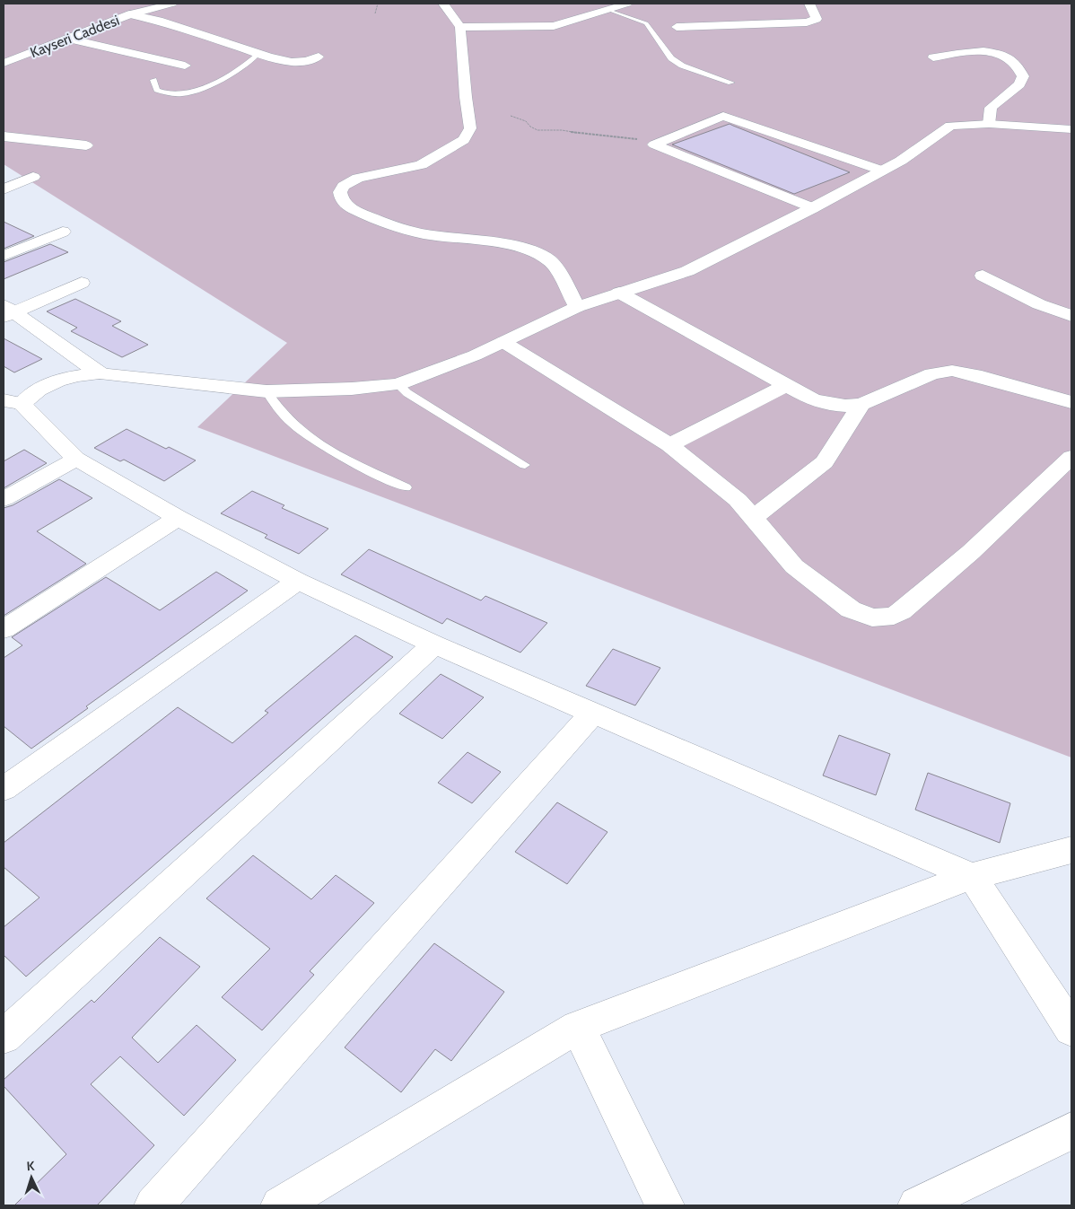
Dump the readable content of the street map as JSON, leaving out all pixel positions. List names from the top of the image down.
{
  "streets": {
    "street": ["Kayseri Caddesi"]
  },
  "north": "top"
}
